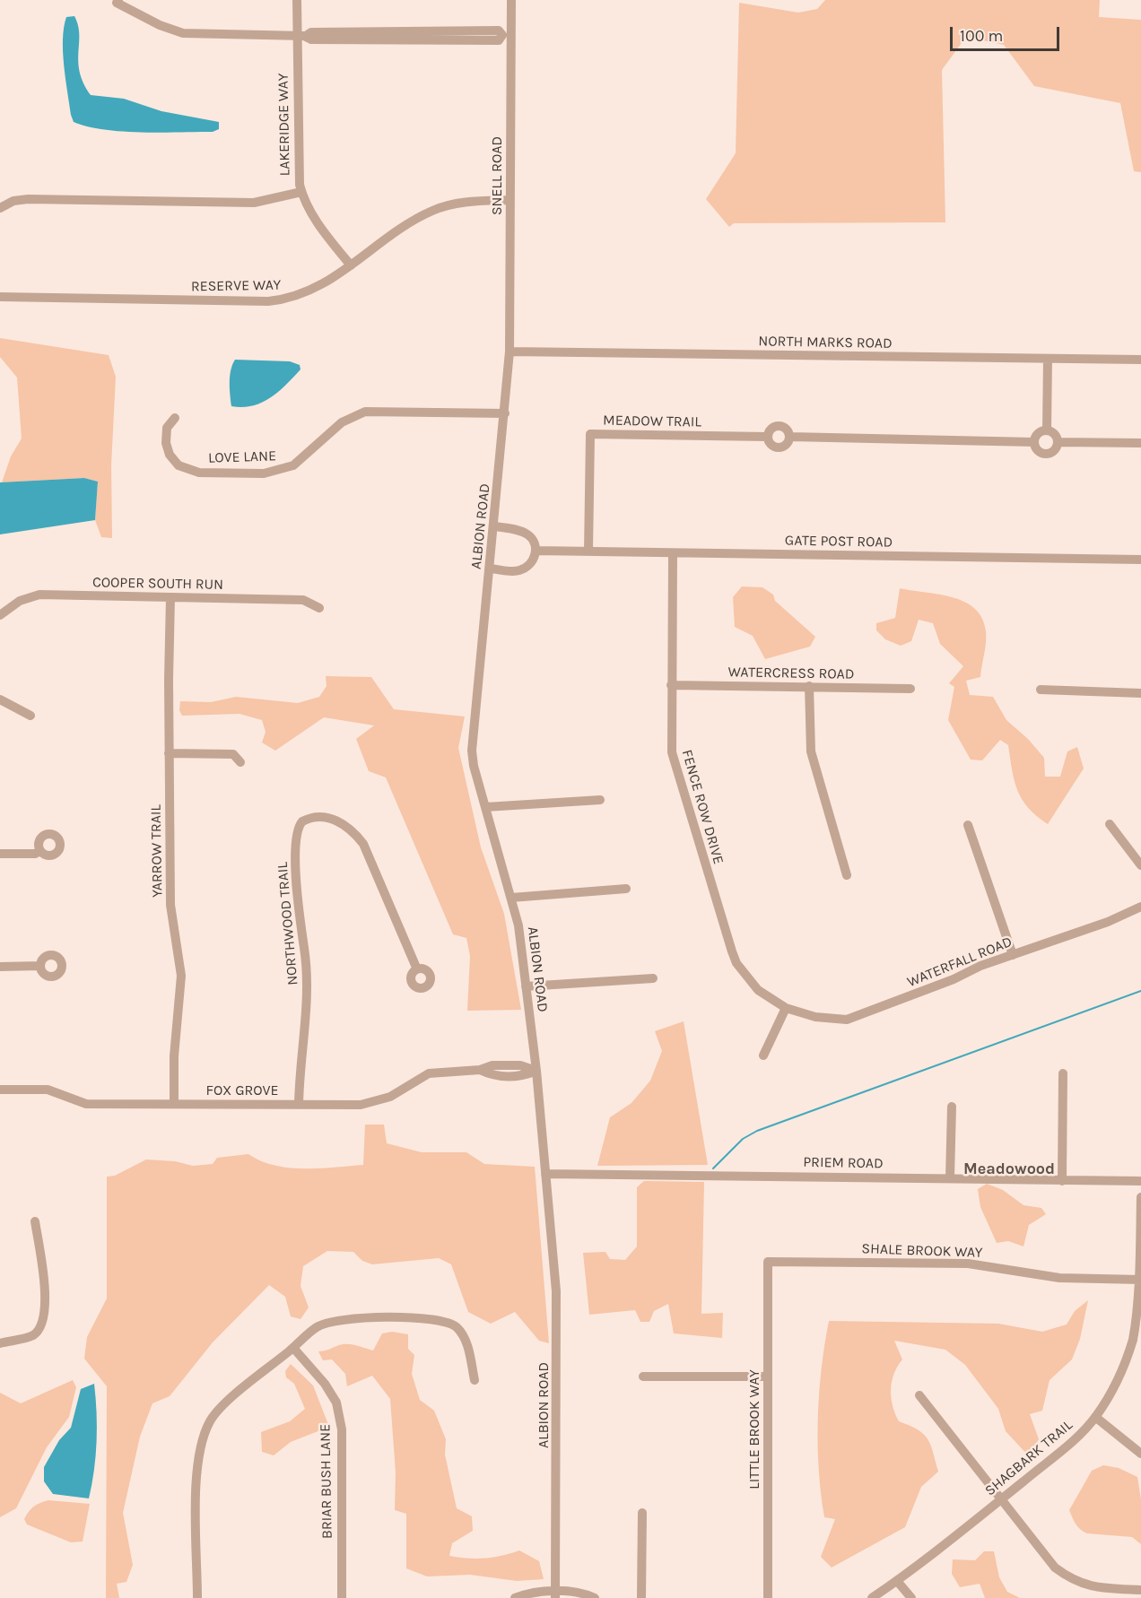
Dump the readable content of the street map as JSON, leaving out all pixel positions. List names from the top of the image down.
{
  "streets": {
    "street": [
      "LAKERIDGE WAY",
      "SNELL ROAD",
      "RESERVE WAY",
      "NORTH MARKS ROAD",
      "MEADOW TRAIL",
      "LOVE LANE",
      "ALBION ROAD",
      "GATE POST ROAD",
      "COOPER SOUTH RUN",
      "WATERCRESS ROAD",
      "FENCE ROW DRIVE",
      "YARROW TRAIL",
      "NORTHWOOD TRAIL",
      "WATERFALL ROAD",
      "FOX GROVE",
      "PRIEM ROAD",
      "SHALE BROOK WAY",
      "LITTLE BROOK WAY",
      "SHAGBARK TRAIL",
      "BRIAR BUSH LANE"
    ]
  },
  "crossings": [
    ["LAKERIDGE WAY", "RESERVE WAY"],
    ["SNELL ROAD", "RESERVE WAY"],
    ["SNELL ROAD", "NORTH MARKS ROAD"],
    ["SNELL ROAD", "ALBION ROAD"],
    ["NORTH MARKS ROAD", "ALBION ROAD"],
    ["MEADOW TRAIL", "GATE POST ROAD"],
    ["LOVE LANE", "ALBION ROAD"],
    ["ALBION ROAD", "FOX GROVE"],
    ["ALBION ROAD", "PRIEM ROAD"],
    ["GATE POST ROAD", "FENCE ROW DRIVE"],
    ["COOPER SOUTH RUN", "YARROW TRAIL"],
    ["WATERCRESS ROAD", "FENCE ROW DRIVE"],
    ["FENCE ROW DRIVE", "WATERFALL ROAD"],
    ["YARROW TRAIL", "FOX GROVE"],
    ["NORTHWOOD TRAIL", "FOX GROVE"],
    ["SHALE BROOK WAY", "LITTLE BROOK WAY"],
    ["SHALE BROOK WAY", "SHAGBARK TRAIL"]
  ],
  "districts": ["Meadowood"],
  "scale_bar": "100 m"
}
